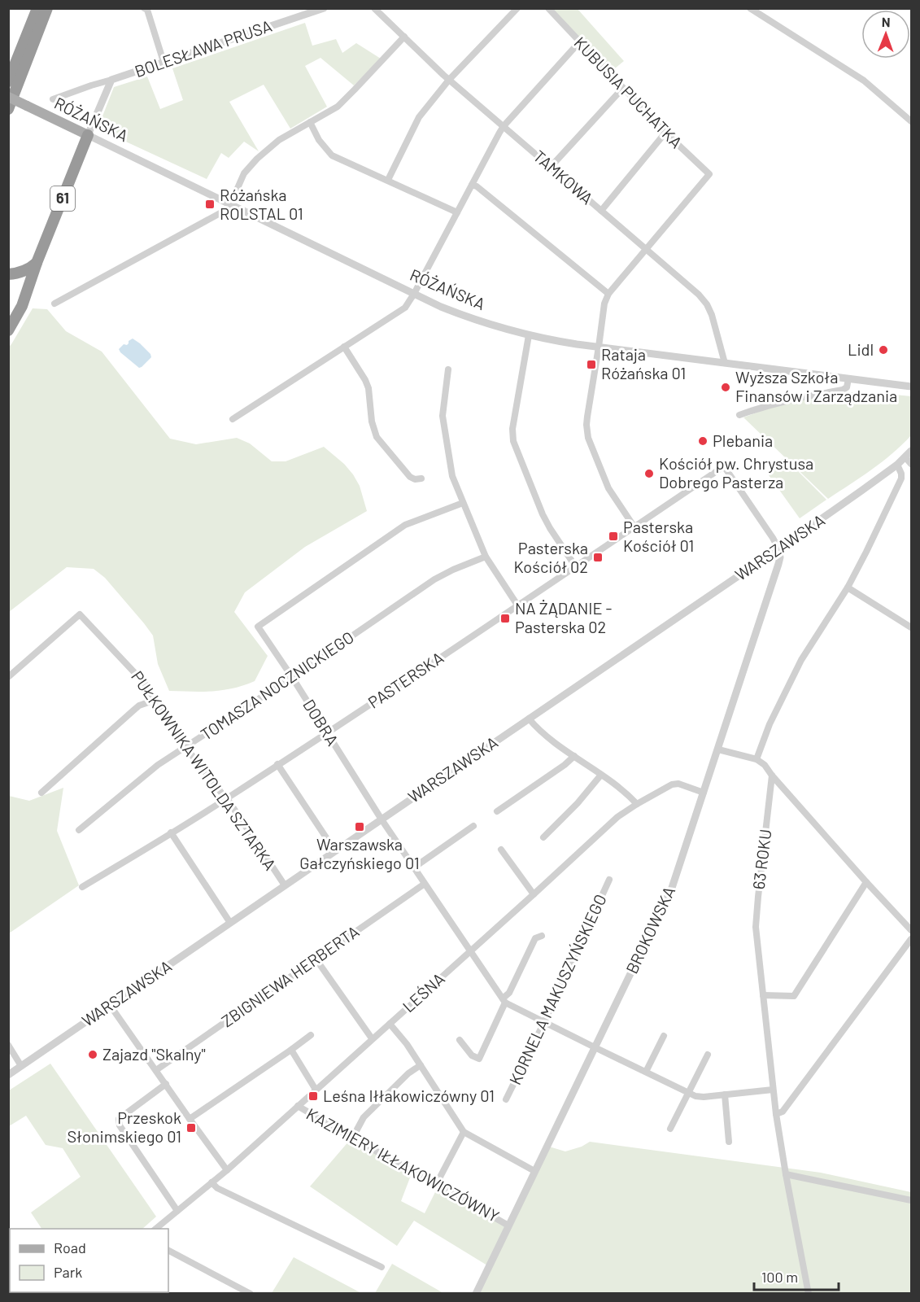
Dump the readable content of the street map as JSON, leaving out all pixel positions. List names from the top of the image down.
{
  "streets": {
    "highway": ["61"],
    "main road": ["RÓŻAŃSKA"],
    "street": [
      "BOLESŁAWA PRUSA",
      "KUBUSIA PUCHATKA",
      "TAMKOWA",
      "WARSZAWSKA",
      "PASTERSKA",
      "TOMASZA NOCZNICKIEGO",
      "DOBRA",
      "PUŁKOWNIKA WITOLDA SZTARKA",
      "63 ROKU",
      "BROKOWSKA",
      "ZBIGNIEWA HERBERTA",
      "KORNELA MAKUSZYŃSKIEGO",
      "LEŚNA",
      "KAZIMIERY IŁŁAKOWICZÓWNY"
    ]
  },
  "crossings": [
    ["KUBUSIA PUCHATKA", "TAMKOWA"],
    ["RÓŻAŃSKA", "TAMKOWA"],
    ["RÓŻAŃSKA", "61"],
    ["WARSZAWSKA", "PASTERSKA"],
    ["WARSZAWSKA", "DOBRA"],
    ["WARSZAWSKA", "PUŁKOWNIKA WITOLDA SZTARKA"],
    ["WARSZAWSKA", "BROKOWSKA"],
    ["PASTERSKA", "DOBRA"],
    ["PASTERSKA", "PUŁKOWNIKA WITOLDA SZTARKA"],
    ["PASTERSKA", "BROKOWSKA"],
    ["TOMASZA NOCZNICKIEGO", "DOBRA"],
    ["TOMASZA NOCZNICKIEGO", "PUŁKOWNIKA WITOLDA SZTARKA"],
    ["DOBRA", "ZBIGNIEWA HERBERTA"],
    ["DOBRA", "LEŚNA"],
    ["BROKOWSKA", "LEŚNA"],
    ["BROKOWSKA", "KAZIMIERY IŁŁAKOWICZÓWNY"],
    ["LEŚNA", "KAZIMIERY IŁŁAKOWICZÓWNY"]
  ],
  "places": {
    "transit": [
      "Różańska ROLSTAL 01",
      "Rataja Różańska 01",
      "Pasterska Kościół 01",
      "Pasterska Kościół 02",
      "NA ŻĄDANIE - Pasterska 02",
      "Warszawska Gałczyńskiego 01",
      "Leśna Iłłakowiczówny 01",
      "Przeskok Słonimskiego 01"
    ],
    "other": [
      "Lidl",
      "Wyższa Szkoła Finansów i Zarządzania",
      "Plebania",
      "Kościół pw. Chrystusa Dobrego Pasterza",
      "Zajazd \"Skalny\""
    ]
  },
  "legend": ["Road", "Park"],
  "scale_bar": "100 m",
  "north": "top"
}
